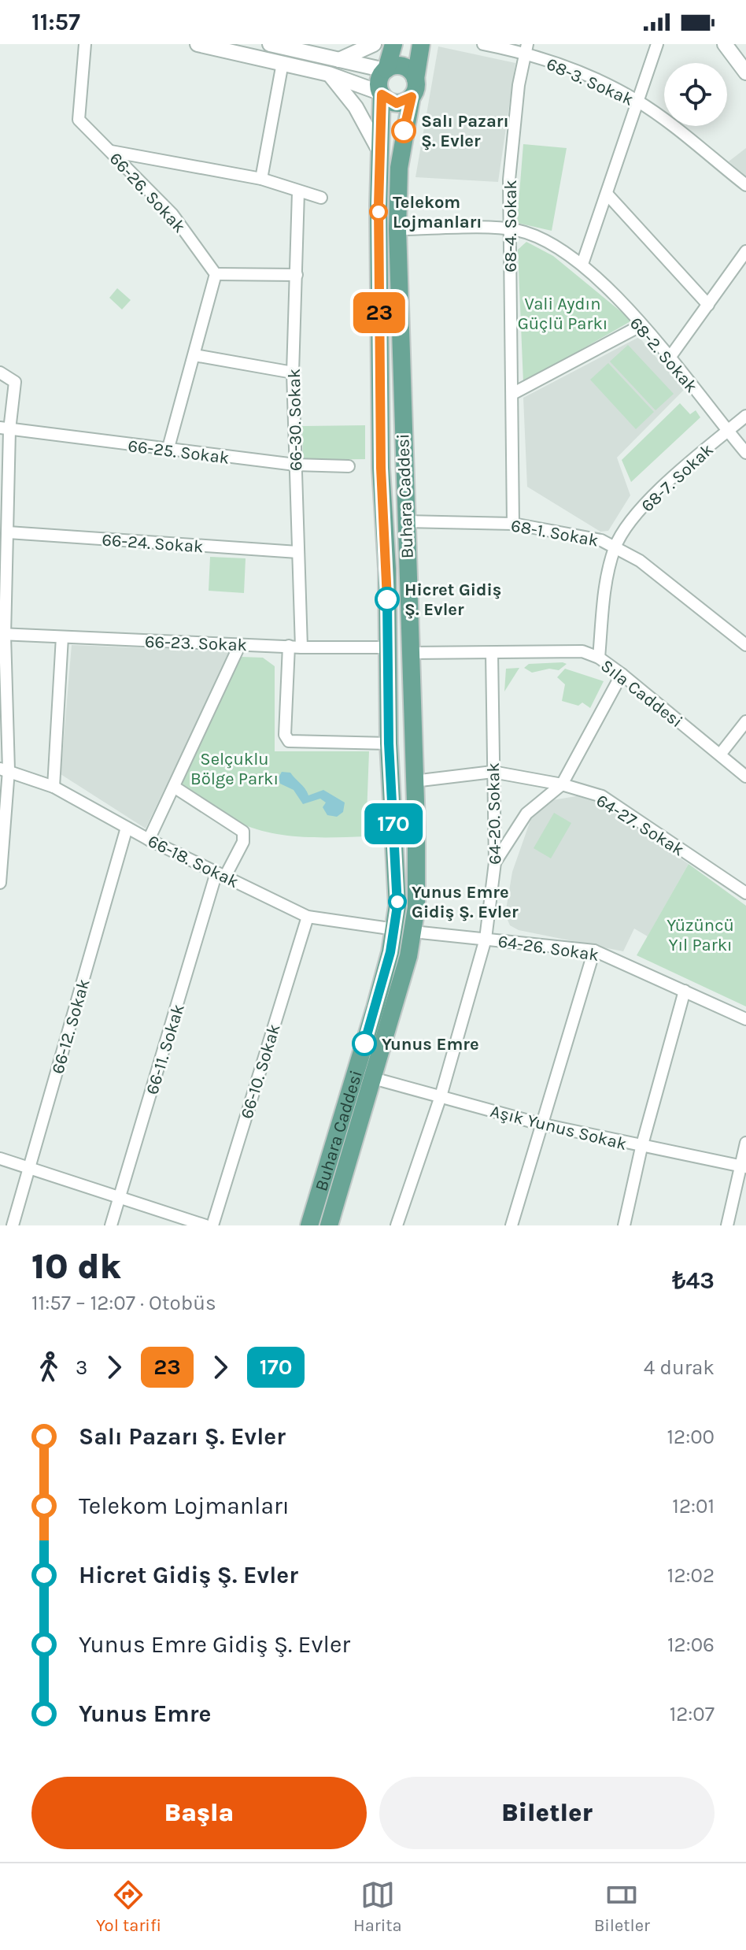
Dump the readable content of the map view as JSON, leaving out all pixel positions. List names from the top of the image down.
{
  "streets": {
    "main road": ["Buhara Caddesi"],
    "street": [
      "68-3. Sokak",
      "66-26. Sokak",
      "68-4. Sokak",
      "68-2. Sokak",
      "66-30. Sokak",
      "66-25. Sokak",
      "68-7. Sokak",
      "68-1. Sokak",
      "66-24. Sokak",
      "66-23. Sokak",
      "Sıla Caddesi",
      "64-20. Sokak",
      "64-27. Sokak",
      "66-18. Sokak",
      "64-26. Sokak",
      "66-12. Sokak",
      "66-11. Sokak",
      "66-10. Sokak",
      "Aşık Yunus Sokak"
    ]
  },
  "crossings": [
    ["68-3. Sokak", "68-4. Sokak"],
    ["68-4. Sokak", "68-2. Sokak"],
    ["68-4. Sokak", "68-1. Sokak"],
    ["68-2. Sokak", "68-7. Sokak"],
    ["68-2. Sokak", "Buhara Caddesi"],
    ["66-30. Sokak", "66-25. Sokak"],
    ["66-30. Sokak", "66-24. Sokak"],
    ["66-30. Sokak", "66-23. Sokak"],
    ["68-7. Sokak", "68-1. Sokak"],
    ["68-7. Sokak", "Sıla Caddesi"],
    ["Buhara Caddesi", "68-1. Sokak"],
    ["Buhara Caddesi", "66-23. Sokak"],
    ["Buhara Caddesi", "Sıla Caddesi"],
    ["Buhara Caddesi", "64-27. Sokak"],
    ["Buhara Caddesi", "66-18. Sokak"],
    ["Buhara Caddesi", "64-26. Sokak"],
    ["Buhara Caddesi", "Aşık Yunus Sokak"],
    ["Sıla Caddesi", "64-20. Sokak"],
    ["64-20. Sokak", "64-27. Sokak"],
    ["64-20. Sokak", "64-26. Sokak"],
    ["64-20. Sokak", "Aşık Yunus Sokak"],
    ["66-18. Sokak", "66-12. Sokak"],
    ["66-18. Sokak", "66-11. Sokak"],
    ["66-18. Sokak", "66-10. Sokak"]
  ],
  "parks": ["Vali Aydın Güçlü Parkı", "Selçuklu Bölge Parkı", "Yüzüncü Yıl Parkı"],
  "places": [
    "Salı Pazarı Ş. Evler",
    "Telekom Lojmanları",
    "Hicret Gidiş Ş. Evler",
    "Yunus Emre Gidiş Ş. Evler",
    "Yunus Emre"
  ],
  "lines": ["bus line 23", "bus line 170"],
  "page": {
    "status": "11:57",
    "on_map": ["23", "170"],
    "heading": ["10 dk", "11:57 – 12:07 · Otobüs", "₺43"],
    "legs": [
      "3",
      "23",
      "170",
      "4 durak"
    ],
    "list": [
      {
        "name": "Salı Pazarı Ş. Evler",
        "value": "12:00"
      },
      {
        "name": "Telekom Lojmanları",
        "value": "12:01"
      },
      {
        "name": "Hicret Gidiş Ş. Evler",
        "value": "12:02"
      },
      {
        "name": "Yunus Emre Gidiş Ş. Evler",
        "value": "12:06"
      },
      {
        "name": "Yunus Emre",
        "value": "12:07"
      }
    ],
    "buttons": ["Başla", "Biletler"],
    "tabs": ["Yol tarifi", "Harita", "Biletler"]
  }
}
